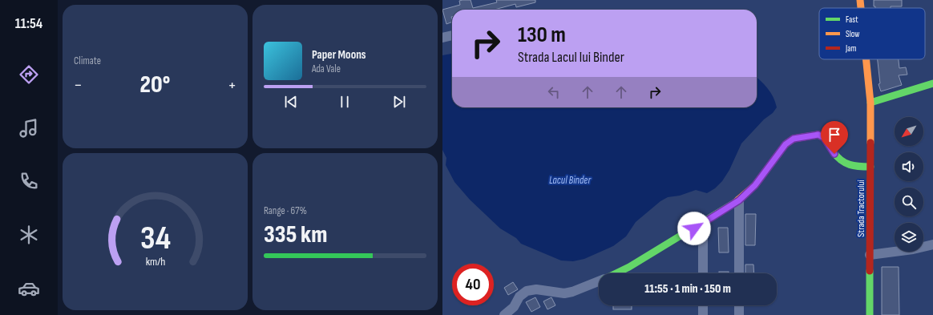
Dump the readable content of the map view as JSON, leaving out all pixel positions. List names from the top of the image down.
{
  "streets": {
    "street": ["Strada Tractorului"]
  },
  "water": ["Lacul Binder"],
  "legend": ["Fast", "Slow", "Jam"],
  "north": "bottom left",
  "page": {
    "tabs": "11:54",
    "tile": [
      "Climate",
      ["Range · 67%", "335 km"]
    ],
    "turn": ["130 m", "Strada Lacul lui Binder"],
    "song": ["Paper Moons", "Ada Vale"],
    "heat": ["−", "20°", "+"],
    "limit": "40",
    "trip": "11:55 · 1 min · 150 m",
    "gauge": ["34", "km/h"]
  }
}
